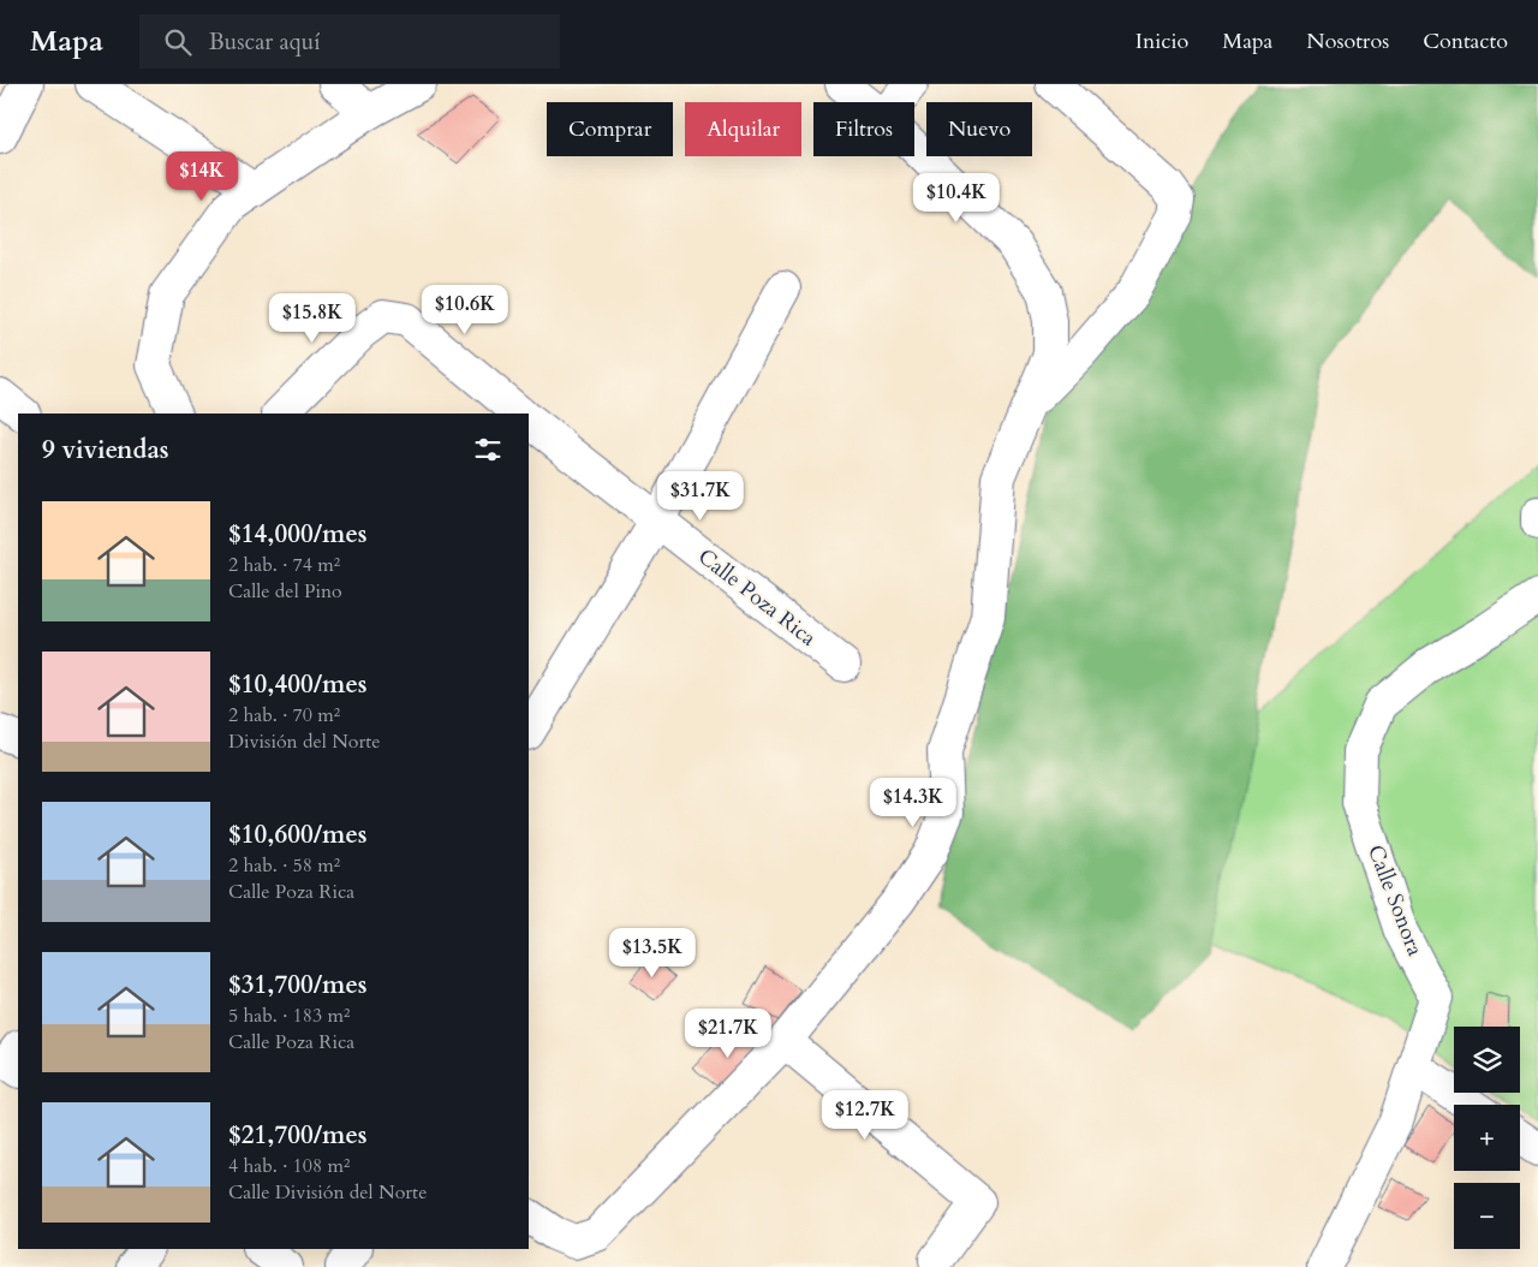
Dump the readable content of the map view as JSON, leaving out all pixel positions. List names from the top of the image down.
{
  "streets": {
    "street": ["Calle Poza Rica", "Calle Sonora"]
  },
  "page": {
    "header": "Mapa",
    "search": "Buscar aquí",
    "nav": [
      "Inicio",
      "Mapa",
      "Nosotros",
      "Contacto"
    ],
    "chip": [
      "Comprar",
      "Alquilar",
      "Filtros",
      "Nuevo"
    ],
    "price": [
      "$14K",
      "$10.4K",
      "$10.6K",
      "$15.8K",
      "$31.7K",
      "$14.3K",
      "$13.5K",
      "$21.7K",
      "$12.7K"
    ],
    "heading": "9 viviendas",
    "list": [
      {
        "name": "$14,000/mes",
        "note": "2 hab. · 74 m² · Calle del Pino"
      },
      {
        "name": "$10,400/mes",
        "note": "2 hab. · 70 m² · División del Norte"
      },
      {
        "name": "$10,600/mes",
        "note": "2 hab. · 58 m² · Calle Poza Rica"
      },
      {
        "name": "$31,700/mes",
        "note": "5 hab. · 183 m² · Calle Poza Rica"
      },
      {
        "name": "$21,700/mes",
        "note": "4 hab. · 108 m² · Calle División del Norte"
      }
    ],
    "map_buttons": ["+", "−"]
  }
}
